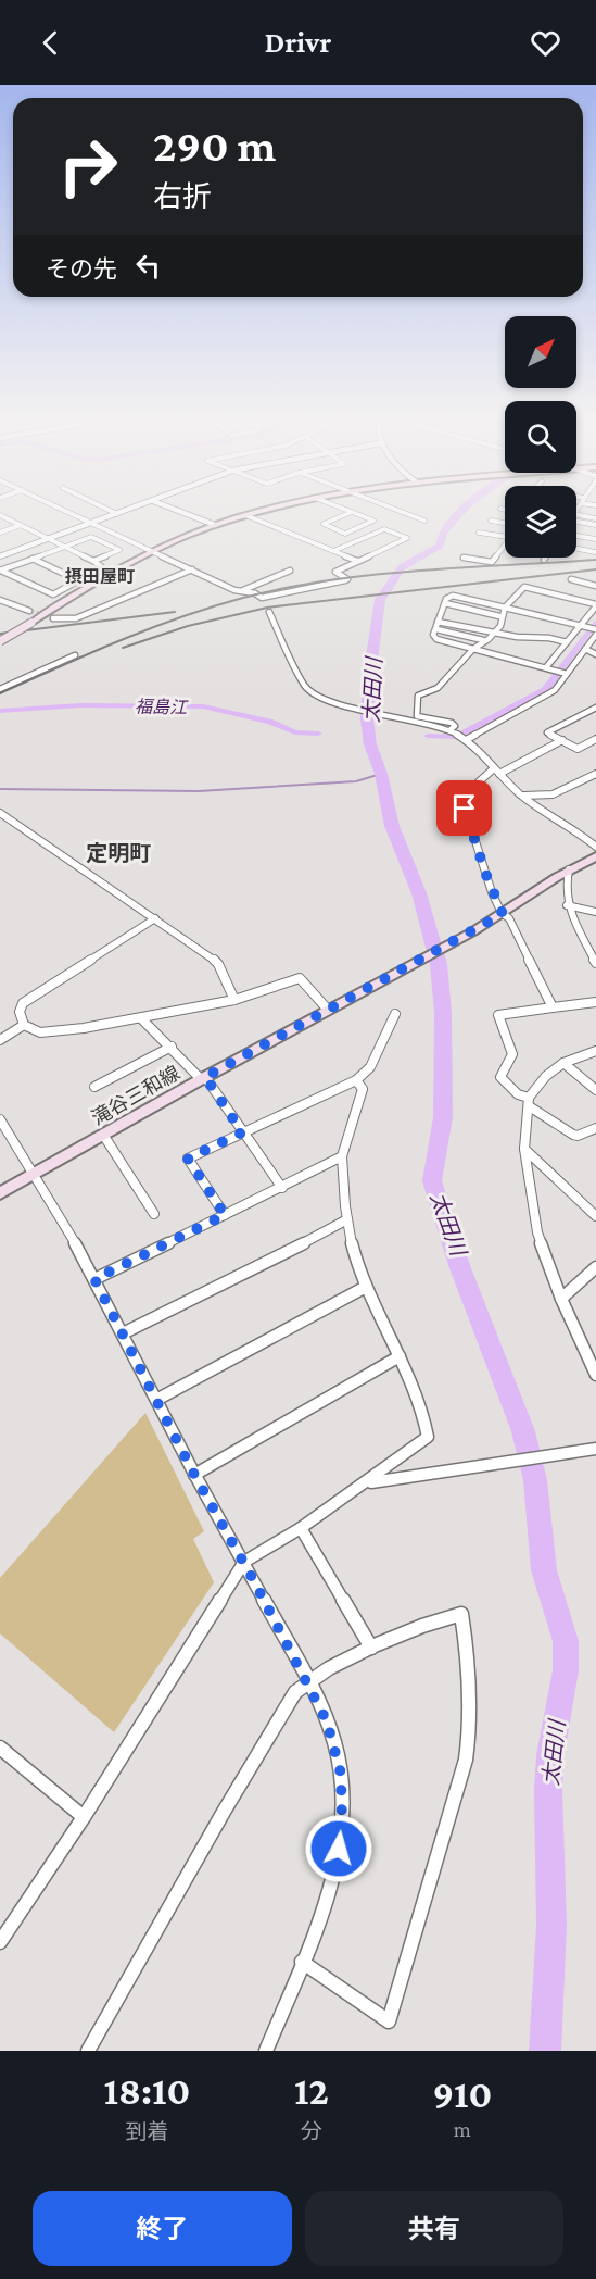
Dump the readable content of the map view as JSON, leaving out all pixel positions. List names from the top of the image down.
{
  "streets": {
    "main road": ["滝谷三和線"]
  },
  "districts": ["摂田屋町", "定明町"],
  "water": ["太田川", "福島江"],
  "north": "top right",
  "page": {
    "header": "Drivr",
    "turn": ["290 m", "右折"],
    "then": "その先",
    "eta": [
      "18:10",
      "到着",
      "12",
      "分",
      "910",
      "m"
    ],
    "buttons": ["終了", "共有"]
  }
}
